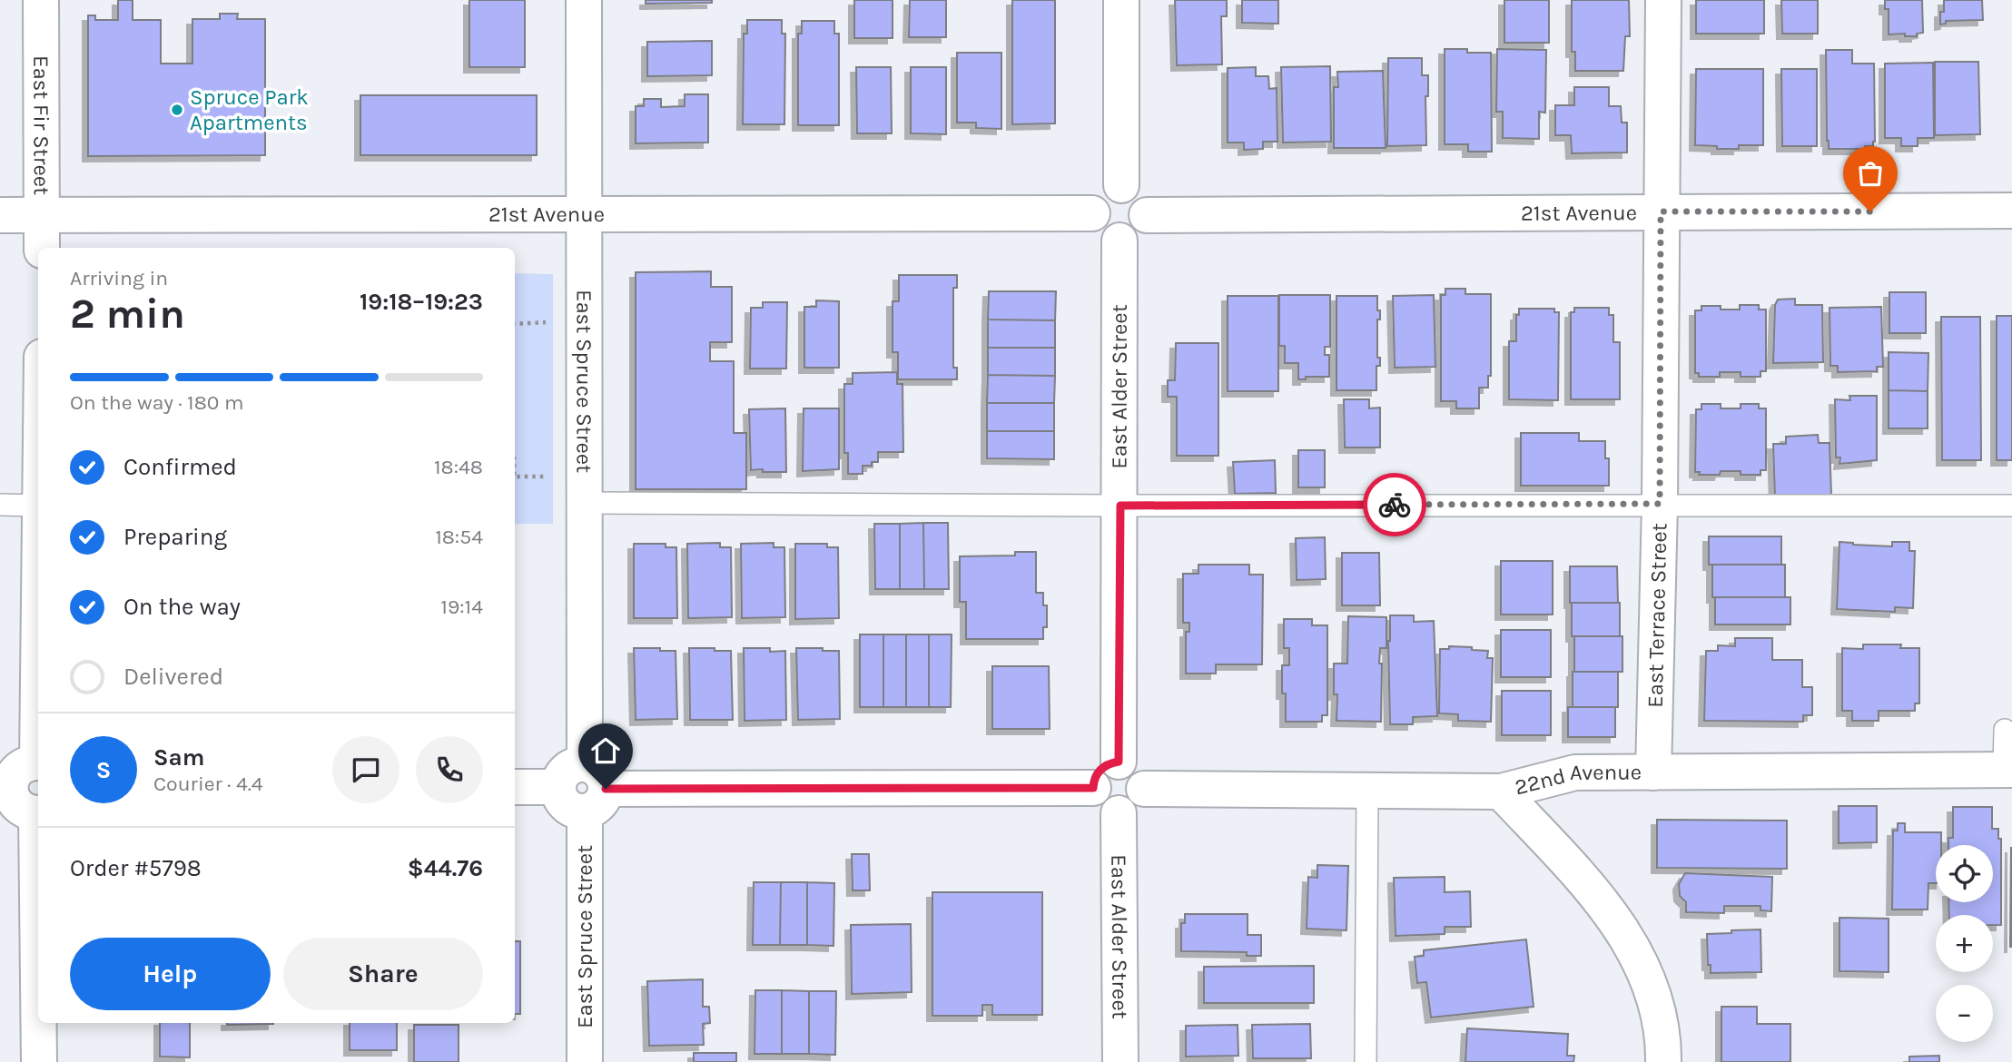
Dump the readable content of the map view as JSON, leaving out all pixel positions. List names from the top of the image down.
{
  "streets": {
    "street": [
      "East Fir Street",
      "21st Avenue",
      "East Spruce Street",
      "East Alder Street",
      "East Terrace Street",
      "22nd Avenue"
    ]
  },
  "crossings": [
    ["East Fir Street", "21st Avenue"],
    ["21st Avenue", "East Spruce Street"],
    ["21st Avenue", "East Alder Street"],
    ["21st Avenue", "East Terrace Street"],
    ["East Alder Street", "22nd Avenue"],
    ["East Terrace Street", "22nd Avenue"]
  ],
  "places": ["Spruce Park Apartments"],
  "page": {
    "heading": ["2 min", "Arriving in", "19:18–19:23"],
    "panel": [
      "Sam",
      "Courier · 4.4",
      "Order #5798",
      "$44.76"
    ],
    "bar": "On the way · 180 m",
    "list": [
      ["Confirmed", "18:48"],
      ["Preparing", "18:54"],
      ["On the way", "19:14"],
      "Delivered"
    ],
    "round": "S",
    "map_buttons": ["+", "−"],
    "buttons": ["Help", "Share"]
  }
}
